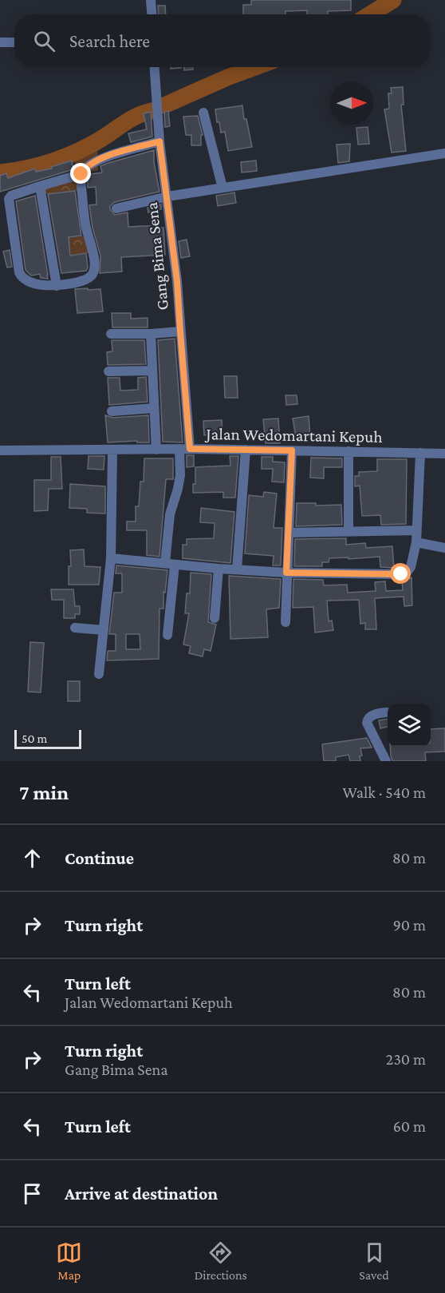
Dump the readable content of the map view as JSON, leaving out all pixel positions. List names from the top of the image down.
{
  "streets": {
    "street": ["Gang Bima Sena", "Jalan Wedomartani Kepuh"]
  },
  "crossings": [
    ["Gang Bima Sena", "Jalan Wedomartani Kepuh"]
  ],
  "scale_bar": "50 m",
  "north": "right",
  "page": {
    "search": "Search here",
    "scale": "50 m",
    "heading": ["7 min", "Walk · 540 m"],
    "list": [
      ["Continue", "80 m"],
      ["Turn right", "90 m"],
      ["Turn left", "Jalan Wedomartani Kepuh", "80 m"],
      ["Turn right", "Gang Bima Sena", "230 m"],
      ["Turn left", "60 m"],
      "Arrive at destination"
    ],
    "nav": ["Map", "Directions", "Saved"]
  }
}
